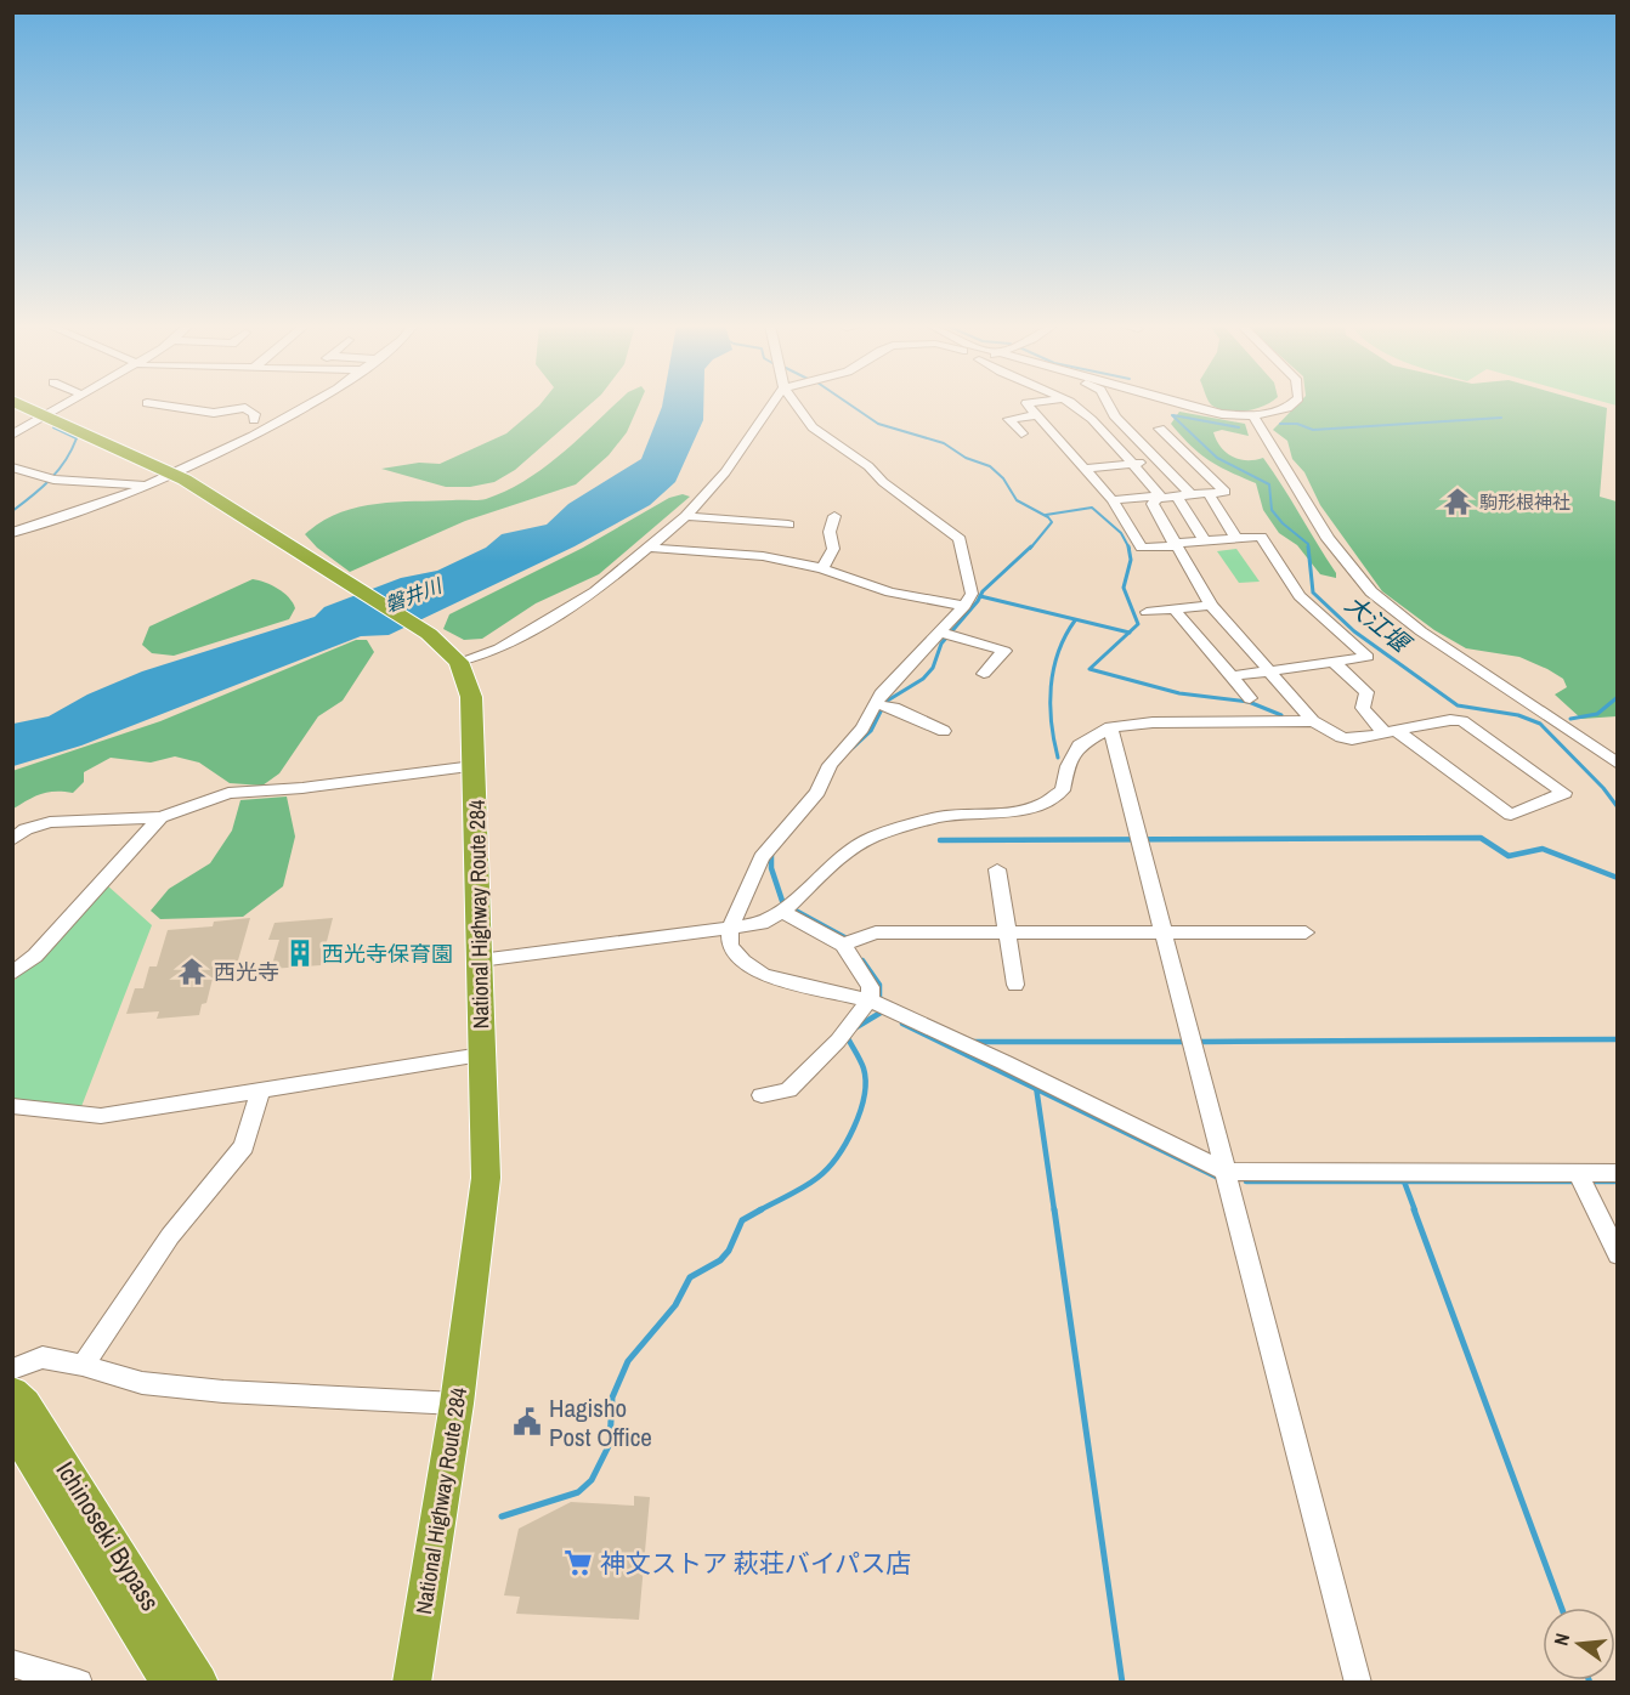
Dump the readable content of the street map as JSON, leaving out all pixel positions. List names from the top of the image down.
{
  "streets": {
    "highway": ["National Highway Route 284", "Ichinoseki Bypass"]
  },
  "water": ["磐井川", "大江堰"],
  "places": {
    "temple": ["駒形根神社", "西光寺"],
    "building": ["西光寺保育園"],
    "public building": ["Hagisho Post Office"],
    "supermarket": ["神文ストア 萩荘バイパス店"]
  },
  "north": "left"
}
